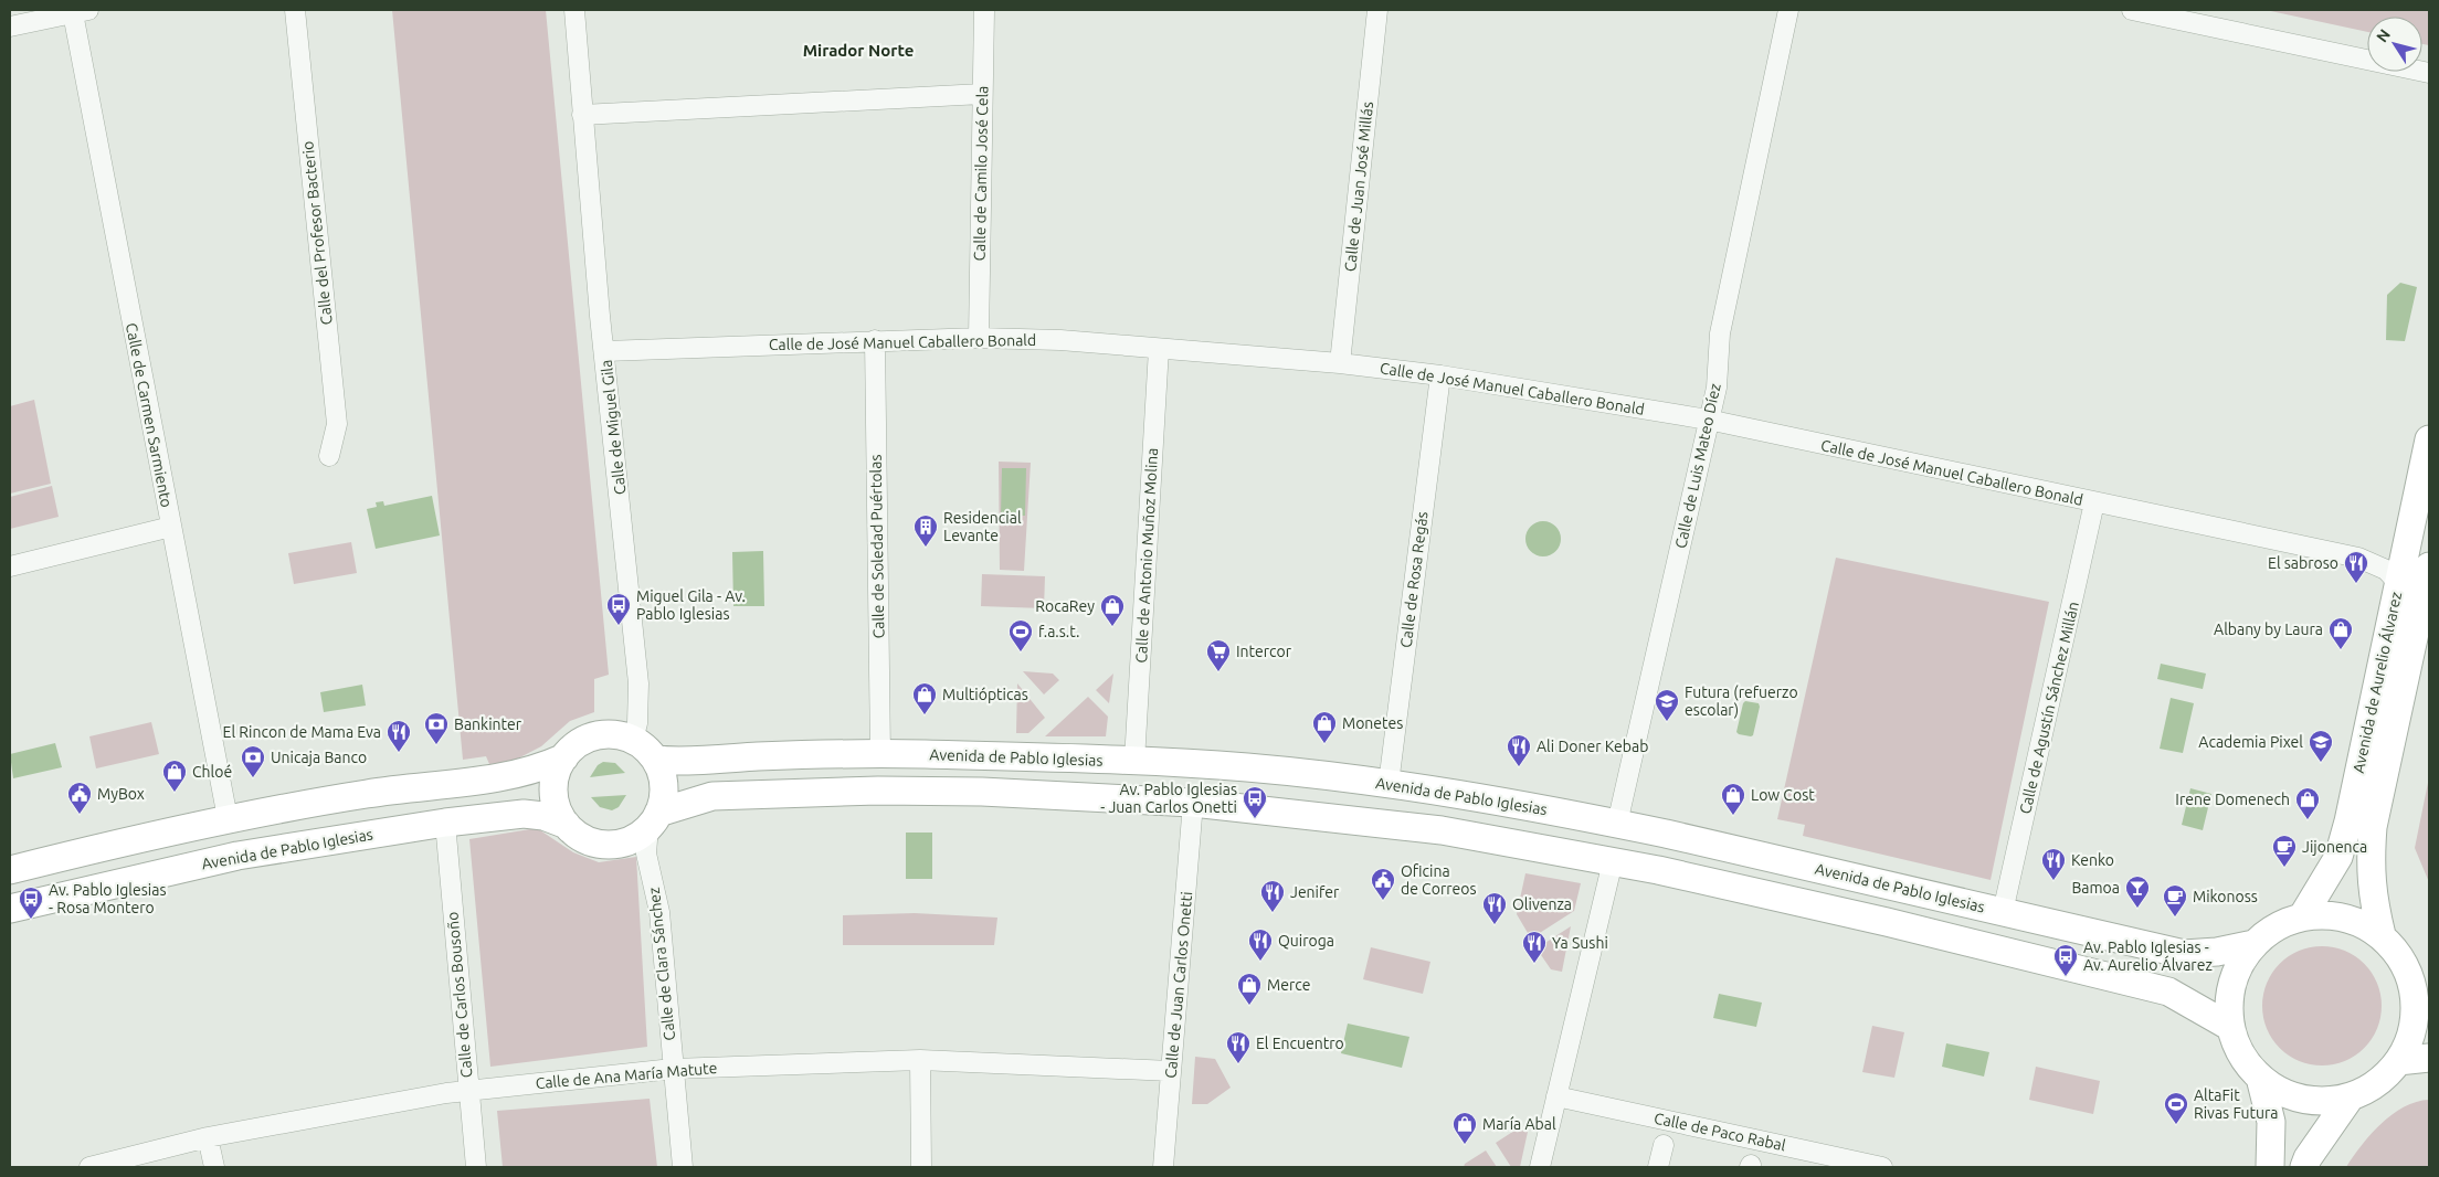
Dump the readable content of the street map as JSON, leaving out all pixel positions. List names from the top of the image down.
{
  "streets": {
    "street": [
      "Calle de Camilo José Cela",
      "Calle de Juan José Millás",
      "Calle del Profesor Bacterio",
      "Calle de José Manuel Caballero Bonald",
      "Calle de Carmen Sarmiento",
      "Calle de Miguel Gila",
      "Calle de Luis Mateo Díez",
      "Calle de Soledad Puértolas",
      "Calle de Antonio Muñoz Molina",
      "Calle de Rosa Regás",
      "Avenida de Aurelio Álvarez",
      "Calle de Agustín Sánchez Millán",
      "Avenida de Pablo Iglesias",
      "Calle de Clara Sánchez",
      "Calle de Juan Carlos Onetti",
      "Calle de Carlos Bousoño",
      "Calle de Ana María Matute",
      "Calle de Paco Rabal"
    ]
  },
  "crossings": [
    ["Calle de Camilo José Cela", "Calle de José Manuel Caballero Bonald"],
    ["Calle de Juan José Millás", "Calle de José Manuel Caballero Bonald"],
    ["Calle de José Manuel Caballero Bonald", "Calle de Miguel Gila"],
    ["Calle de José Manuel Caballero Bonald", "Calle de Luis Mateo Díez"],
    ["Calle de José Manuel Caballero Bonald", "Calle de Soledad Puértolas"],
    ["Calle de José Manuel Caballero Bonald", "Calle de Antonio Muñoz Molina"],
    ["Calle de José Manuel Caballero Bonald", "Calle de Rosa Regás"],
    ["Calle de José Manuel Caballero Bonald", "Avenida de Aurelio Álvarez"],
    ["Calle de José Manuel Caballero Bonald", "Calle de Agustín Sánchez Millán"],
    ["Calle de Miguel Gila", "Avenida de Pablo Iglesias"],
    ["Calle de Miguel Gila", "Calle de Clara Sánchez"],
    ["Calle de Luis Mateo Díez", "Avenida de Pablo Iglesias"],
    ["Calle de Soledad Puértolas", "Avenida de Pablo Iglesias"],
    ["Calle de Antonio Muñoz Molina", "Avenida de Pablo Iglesias"],
    ["Calle de Rosa Regás", "Avenida de Pablo Iglesias"],
    ["Avenida de Aurelio Álvarez", "Avenida de Pablo Iglesias"],
    ["Calle de Agustín Sánchez Millán", "Avenida de Pablo Iglesias"],
    ["Avenida de Pablo Iglesias", "Calle de Clara Sánchez"],
    ["Avenida de Pablo Iglesias", "Calle de Juan Carlos Onetti"],
    ["Avenida de Pablo Iglesias", "Calle de Carlos Bousoño"],
    ["Calle de Clara Sánchez", "Calle de Ana María Matute"],
    ["Calle de Juan Carlos Onetti", "Calle de Ana María Matute"],
    ["Calle de Carlos Bousoño", "Calle de Ana María Matute"]
  ],
  "districts": ["Mirador Norte"],
  "places": {
    "building": ["Residencial Levante"],
    "restaurant": [
      "El sabroso",
      "El Rincon de Mama Eva",
      "Ali Doner Kebab",
      "Kenko",
      "Jenifer",
      "Olivenza",
      "Quiroga",
      "Ya Sushi",
      "El Encuentro"
    ],
    "bus stop": [
      "Miguel Gila - Av. Pablo Iglesias",
      "Av. Pablo Iglesias - Juan Carlos Onetti",
      "Av. Pablo Iglesias - Rosa Montero",
      "Av. Pablo Iglesias - Av. Aurelio Álvarez"
    ],
    "shop": [
      "RocaRey",
      "Albany by Laura",
      "Multiópticas",
      "Monetes",
      "Chloé",
      "Low Cost",
      "Irene Domenech",
      "Merce",
      "María Abal"
    ],
    "sports": ["f.a.s.t.", "AltaFit Rivas Futura"],
    "supermarket": ["Intercor"],
    "school or university": ["Futura (refuerzo escolar)", "Academia Pixel"],
    "bank": ["Bankinter", "Unicaja Banco"],
    "public building": ["MyBox", "Oficina de Correos"],
    "cafe": ["Jijonenca", "Mikonoss"],
    "bar": ["Bamoa"]
  },
  "north": "top left"
}
